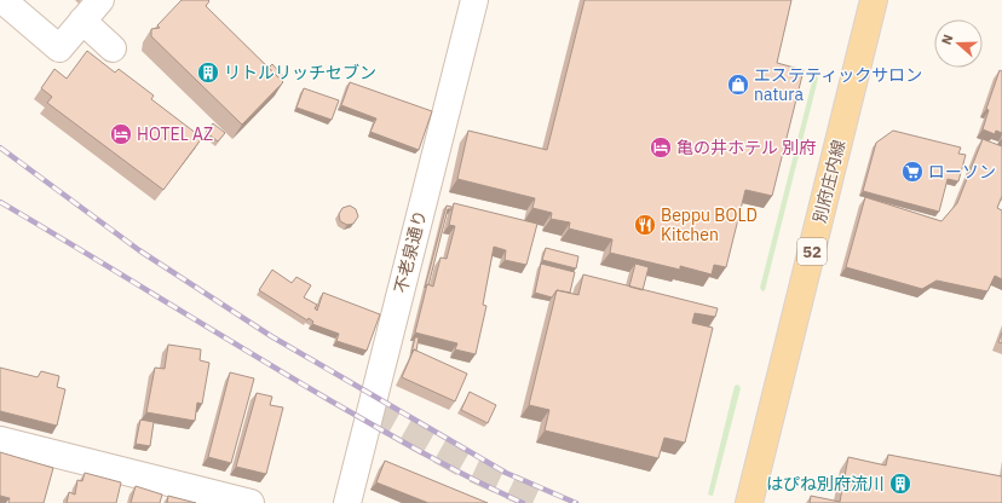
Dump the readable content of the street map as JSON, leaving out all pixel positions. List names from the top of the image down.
{
  "streets": {
    "main road": ["別府庄内線", "52"],
    "street": ["不老泉通り"]
  },
  "places": {
    "building": ["リトルリッチセブン", "はぴね別府流川"],
    "shop": ["エステティックサロン natura"],
    "hotel": ["HOTEL AZ", "亀の井ホテル 別府"],
    "supermarket": ["ローソン"],
    "restaurant": ["Beppu BOLD Kitchen"]
  },
  "north": "left"
}
